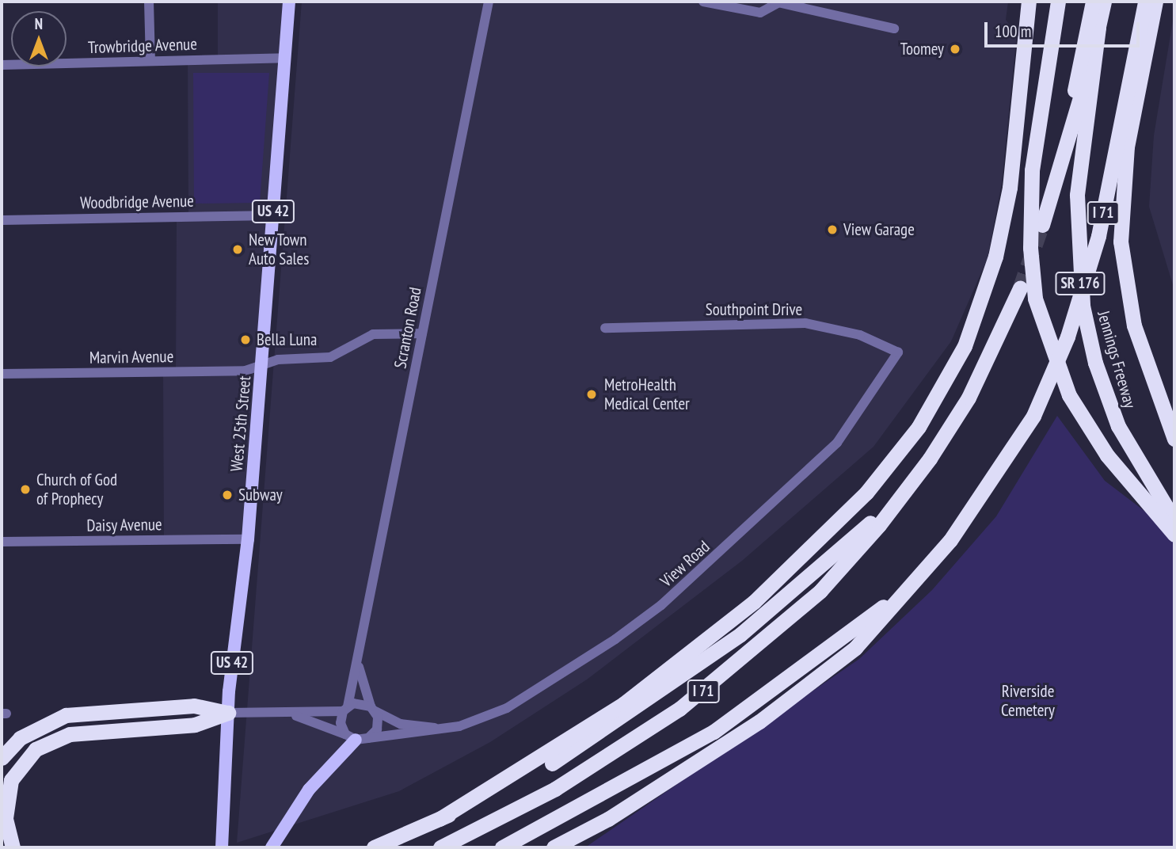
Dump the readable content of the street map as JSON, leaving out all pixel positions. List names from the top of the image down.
{
  "streets": {
    "highway": ["I 71", "SR 176", "Jennings Freeway"],
    "main road": ["US 42", "West 25th Street"],
    "street": [
      "Trowbridge Avenue",
      "Woodbridge Avenue",
      "Southpoint Drive",
      "Scranton Road",
      "Marvin Avenue",
      "Daisy Avenue",
      "View Road"
    ]
  },
  "crossings": [
    ["Trowbridge Avenue", "West 25th Street"],
    ["Woodbridge Avenue", "West 25th Street"],
    ["Southpoint Drive", "View Road"],
    ["Scranton Road", "View Road"],
    ["Marvin Avenue", "West 25th Street"],
    ["West 25th Street", "Daisy Avenue"]
  ],
  "parks": ["Riverside Cemetery"],
  "places": [
    "Toomey",
    "View Garage",
    "New Town Auto Sales",
    "Bella Luna",
    "MetroHealth Medical Center",
    "Church of God of Prophecy",
    "Subway"
  ],
  "scale_bar": "100 m",
  "north": "top"
}
